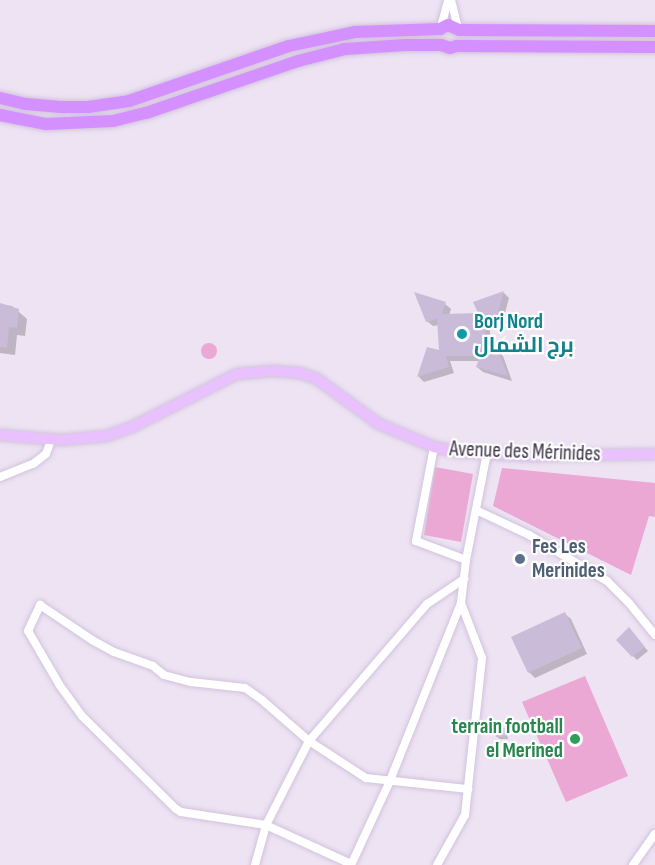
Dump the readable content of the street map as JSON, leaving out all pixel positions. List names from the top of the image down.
{
  "streets": {
    "main road": ["Avenue des Mérinides"]
  },
  "places": ["Borj Nord برج الشمال", "Fes Les Merinides", "terrain football el Merined"]
}
